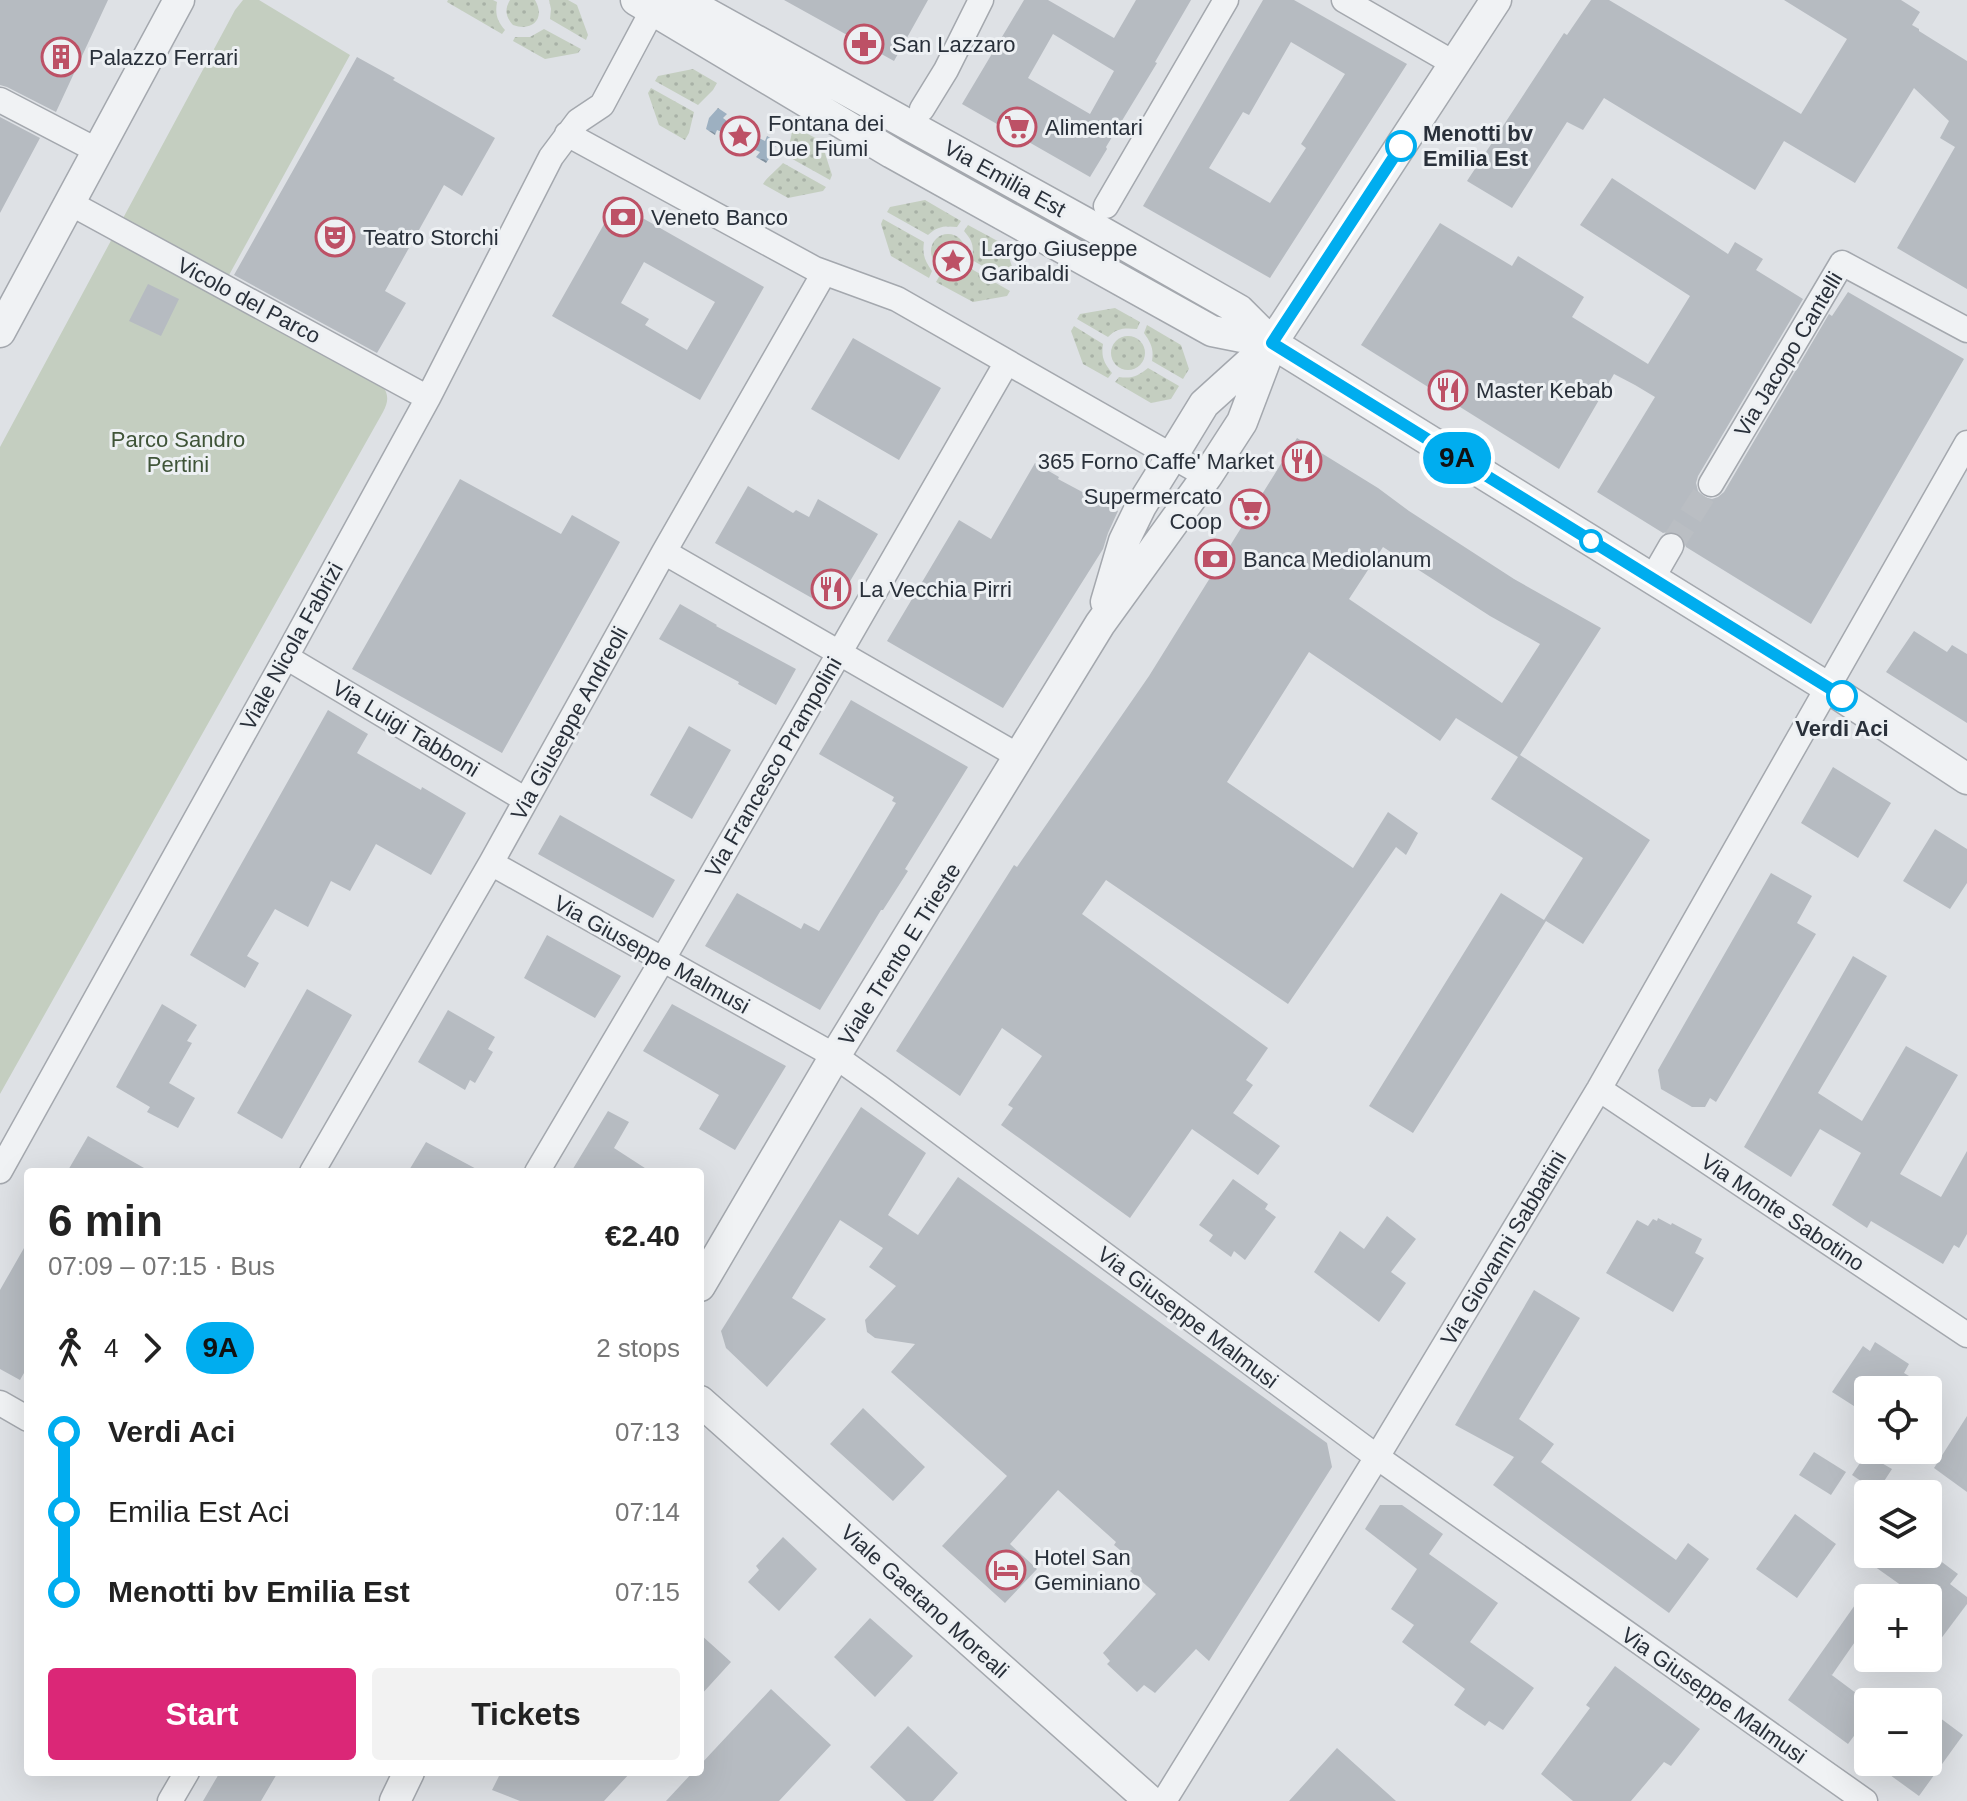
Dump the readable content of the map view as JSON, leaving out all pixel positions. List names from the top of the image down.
{
  "streets": {
    "street": [
      "Via Emilia Est",
      "Vicolo del Parco",
      "Via Jacopo Cantelli",
      "Viale Nicola Fabrizi",
      "Via Giuseppe Andreoli",
      "Via Luigi Tabboni",
      "Via Francesco Prampolini",
      "Via Giuseppe Malmusi",
      "Viale Trento E Trieste",
      "Via Monte Sabotino",
      "Via Giovanni Sabbatini",
      "Viale Gaetano Moreali"
    ]
  },
  "crossings": [
    ["Via Emilia Est", "Viale Trento E Trieste"],
    ["Via Emilia Est", "Via Giovanni Sabbatini"],
    ["Vicolo del Parco", "Viale Nicola Fabrizi"],
    ["Viale Nicola Fabrizi", "Via Luigi Tabboni"],
    ["Via Giuseppe Andreoli", "Via Luigi Tabboni"],
    ["Via Giuseppe Andreoli", "Via Giuseppe Malmusi"],
    ["Via Francesco Prampolini", "Via Giuseppe Malmusi"],
    ["Via Giuseppe Malmusi", "Viale Trento E Trieste"],
    ["Via Giuseppe Malmusi", "Via Giovanni Sabbatini"],
    ["Via Monte Sabotino", "Via Giovanni Sabbatini"]
  ],
  "parks": ["Parco Sandro Pertini"],
  "places": {
    "pharmacy": ["San Lazzaro"],
    "building": ["Palazzo Ferrari"],
    "supermarket": ["Alimentari", "Supermercato Coop"],
    "place": ["Fontana dei Due Fiumi", "Largo Giuseppe Garibaldi"],
    "other": ["Menotti bv Emilia Est", "Verdi Aci"],
    "bank": ["Veneto Banco", "Banca Mediolanum"],
    "theatre": ["Teatro Storchi"],
    "restaurant": ["Master Kebab", "365 Forno Caffe' Market", "La Vecchia Pirri"],
    "hotel": ["Hotel San Geminiano"]
  },
  "lines": ["bus line 9A"],
  "page": {
    "on_map": "9A",
    "heading": ["6 min", "07:09 – 07:15 · Bus", "€2.40"],
    "legs": ["4", "9A", "2 stops"],
    "map_buttons": ["+", "−"],
    "list": [
      {
        "name": "Verdi Aci",
        "value": "07:13"
      },
      {
        "name": "Emilia Est Aci",
        "value": "07:14"
      },
      {
        "name": "Menotti bv Emilia Est",
        "value": "07:15"
      }
    ],
    "buttons": ["Start", "Tickets"]
  }
}
